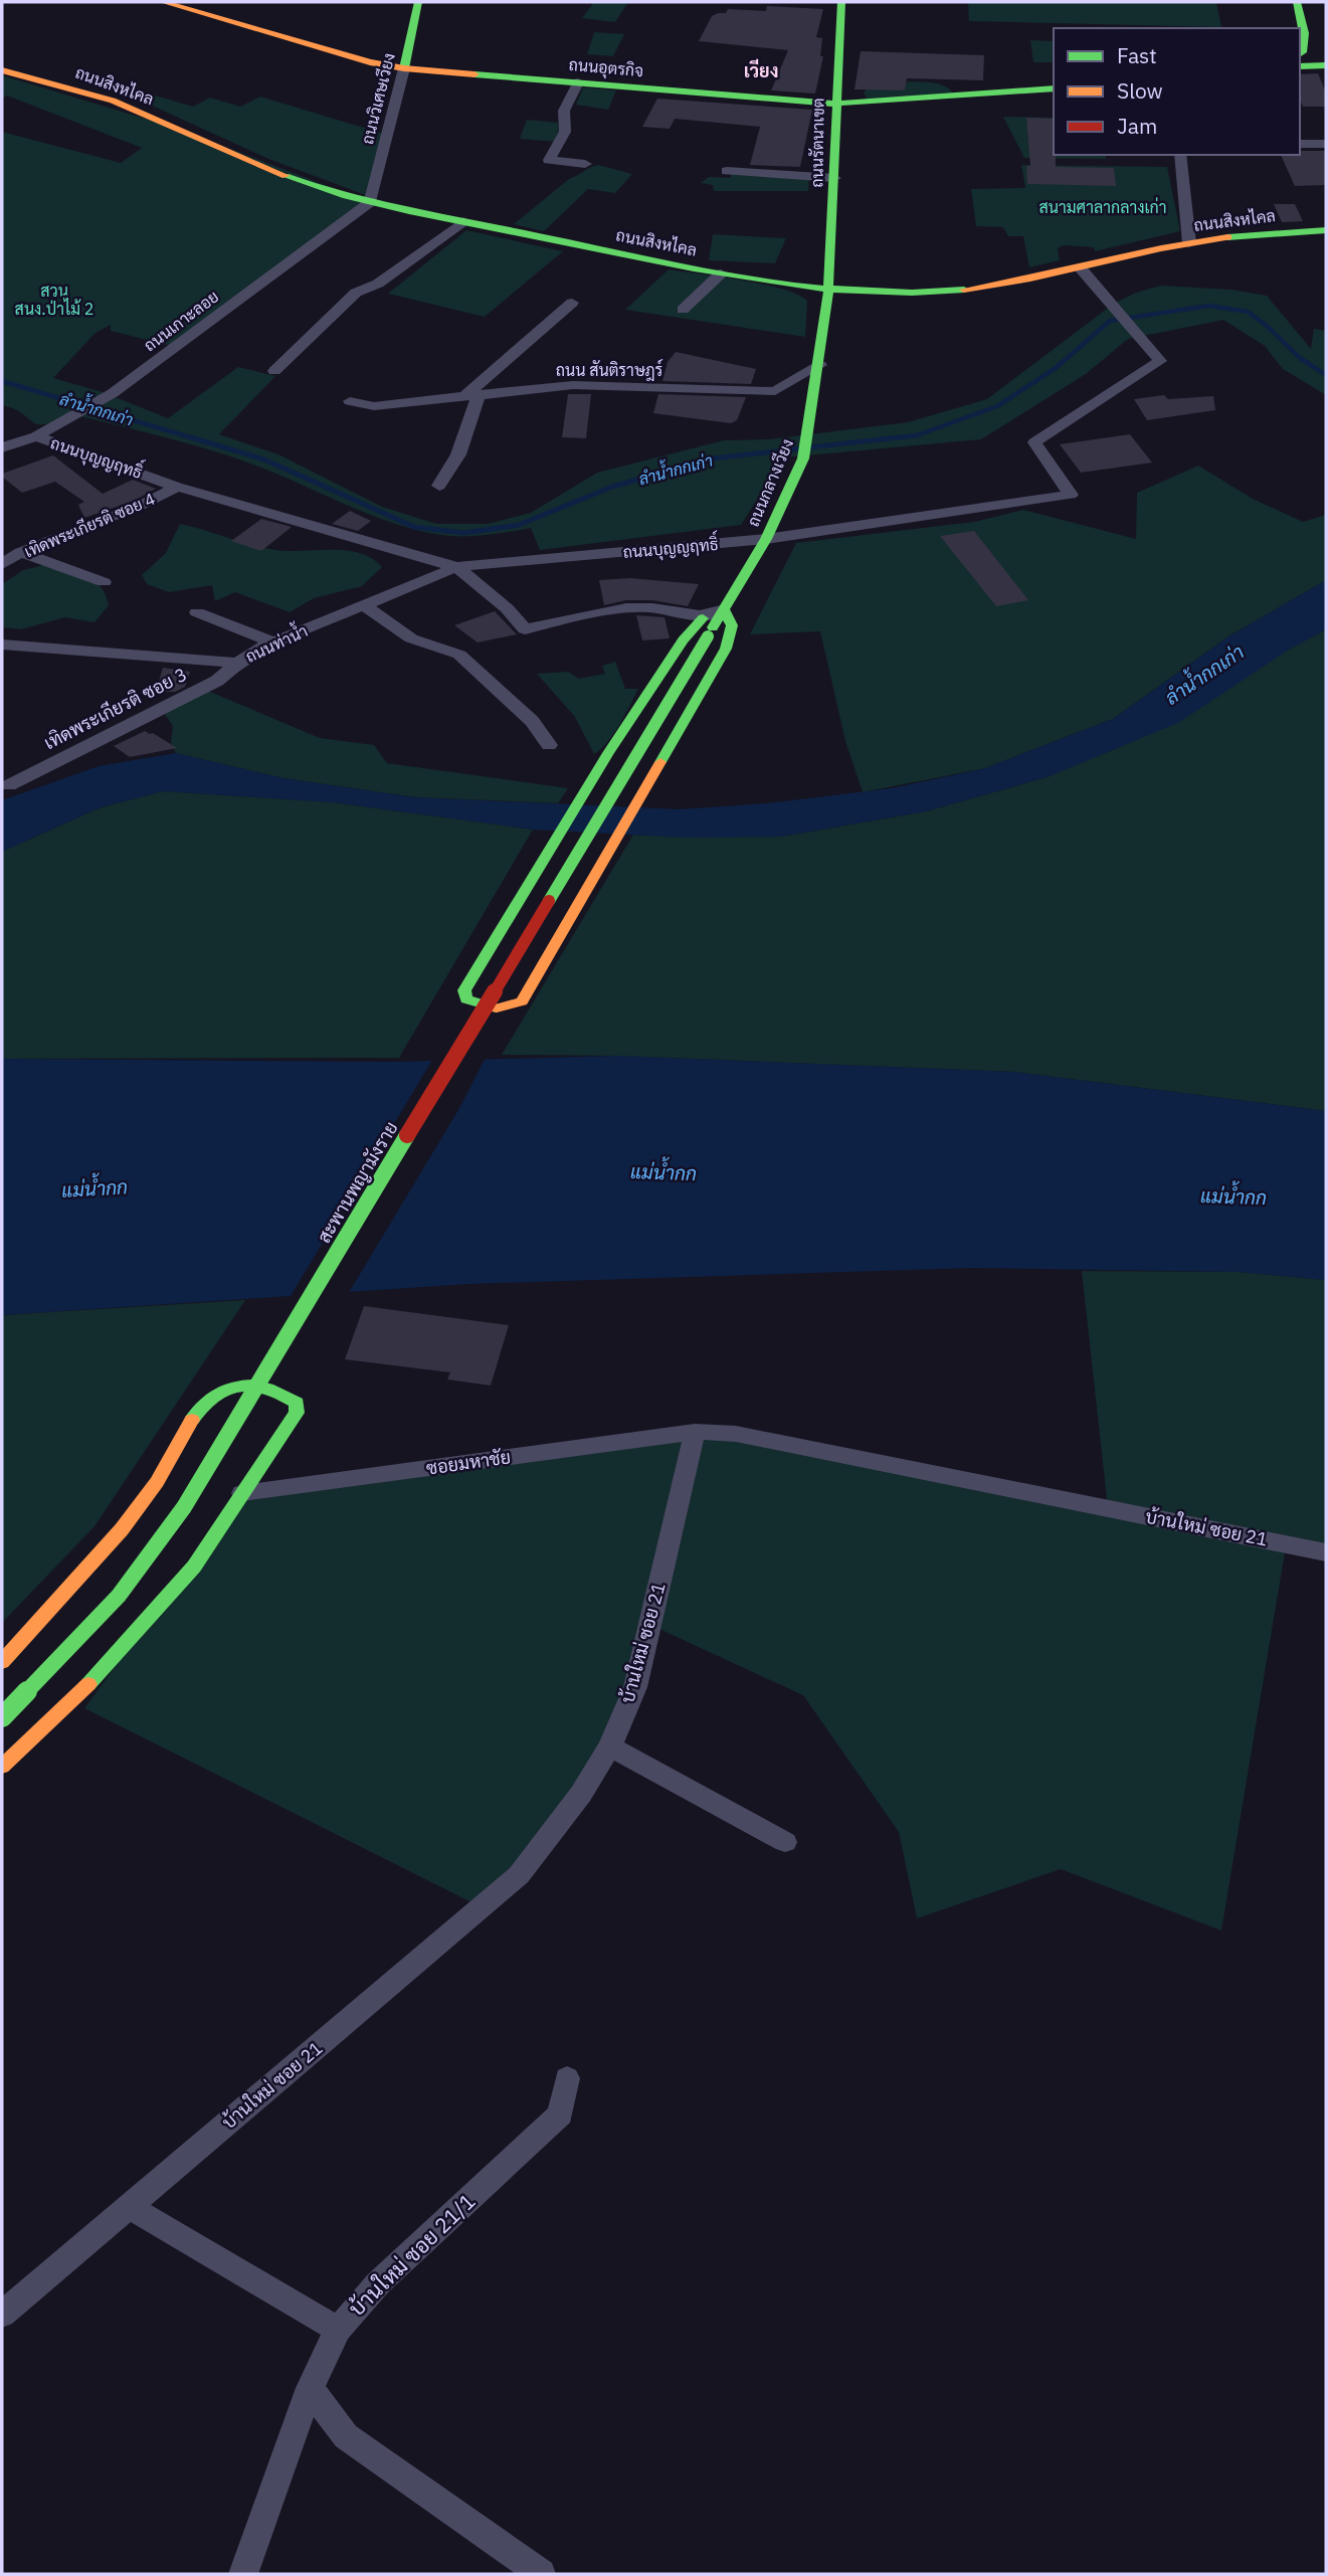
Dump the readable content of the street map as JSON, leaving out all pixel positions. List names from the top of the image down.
{
  "streets": {
    "main road": [
      "ถนนอุตรกิจ",
      "ถนนสิงหไคล",
      "ถนนวิเศษเวียง",
      "ถนนรัตนาเขต",
      "ถนนกลางเวียง",
      "สะพานพญามังราย"
    ],
    "street": [
      "ถนนเกาะลอย",
      "ถนน สันติราษฎร์",
      "ถนนบุญญฤทธิ์",
      "เทิดพระเกียรติ ซอย 4",
      "ถนนท่าน้ำ",
      "เทิดพระเกียรติ ซอย 3",
      "ซอยมหาชัย",
      "บ้านใหม่ ซอย 21",
      "บ้านใหม่ ซอย 21/1"
    ]
  },
  "crossings": [
    ["ถนนอุตรกิจ", "ถนนวิเศษเวียง"],
    ["ถนนอุตรกิจ", "ถนนรัตนาเขต"],
    ["ถนนสิงหไคล", "ถนนวิเศษเวียง"],
    ["ถนนสิงหไคล", "ถนนรัตนาเขต"],
    ["ถนนสิงหไคล", "ถนนเกาะลอย"],
    ["ถนนสิงหไคล", "ถนนบุญญฤทธิ์"],
    ["ถนนสิงหไคล", "ถนนกลางเวียง"],
    ["ถนนวิเศษเวียง", "ถนนเกาะลอย"],
    ["ถนนรัตนาเขต", "ถนนกลางเวียง"],
    ["ถนนเกาะลอย", "ถนนบุญญฤทธิ์"],
    ["ถนน สันติราษฎร์", "ถนนกลางเวียง"],
    ["ถนนบุญญฤทธิ์", "ถนนกลางเวียง"],
    ["ถนนบุญญฤทธิ์", "เทิดพระเกียรติ ซอย 4"],
    ["ถนนบุญญฤทธิ์", "ถนนท่าน้ำ"],
    ["ถนนกลางเวียง", "สะพานพญามังราย"],
    ["ถนนท่าน้ำ", "เทิดพระเกียรติ ซอย 3"],
    ["ซอยมหาชัย", "บ้านใหม่ ซอย 21"]
  ],
  "districts": ["เวียง"],
  "water": ["ลำน้ำกกเก่า", "แม่น้ำกก"],
  "parks": ["สนามศาลากลางเก่า", "สวน สนง.ป่าไม้ 2"],
  "legend": ["Fast", "Slow", "Jam"]
}
